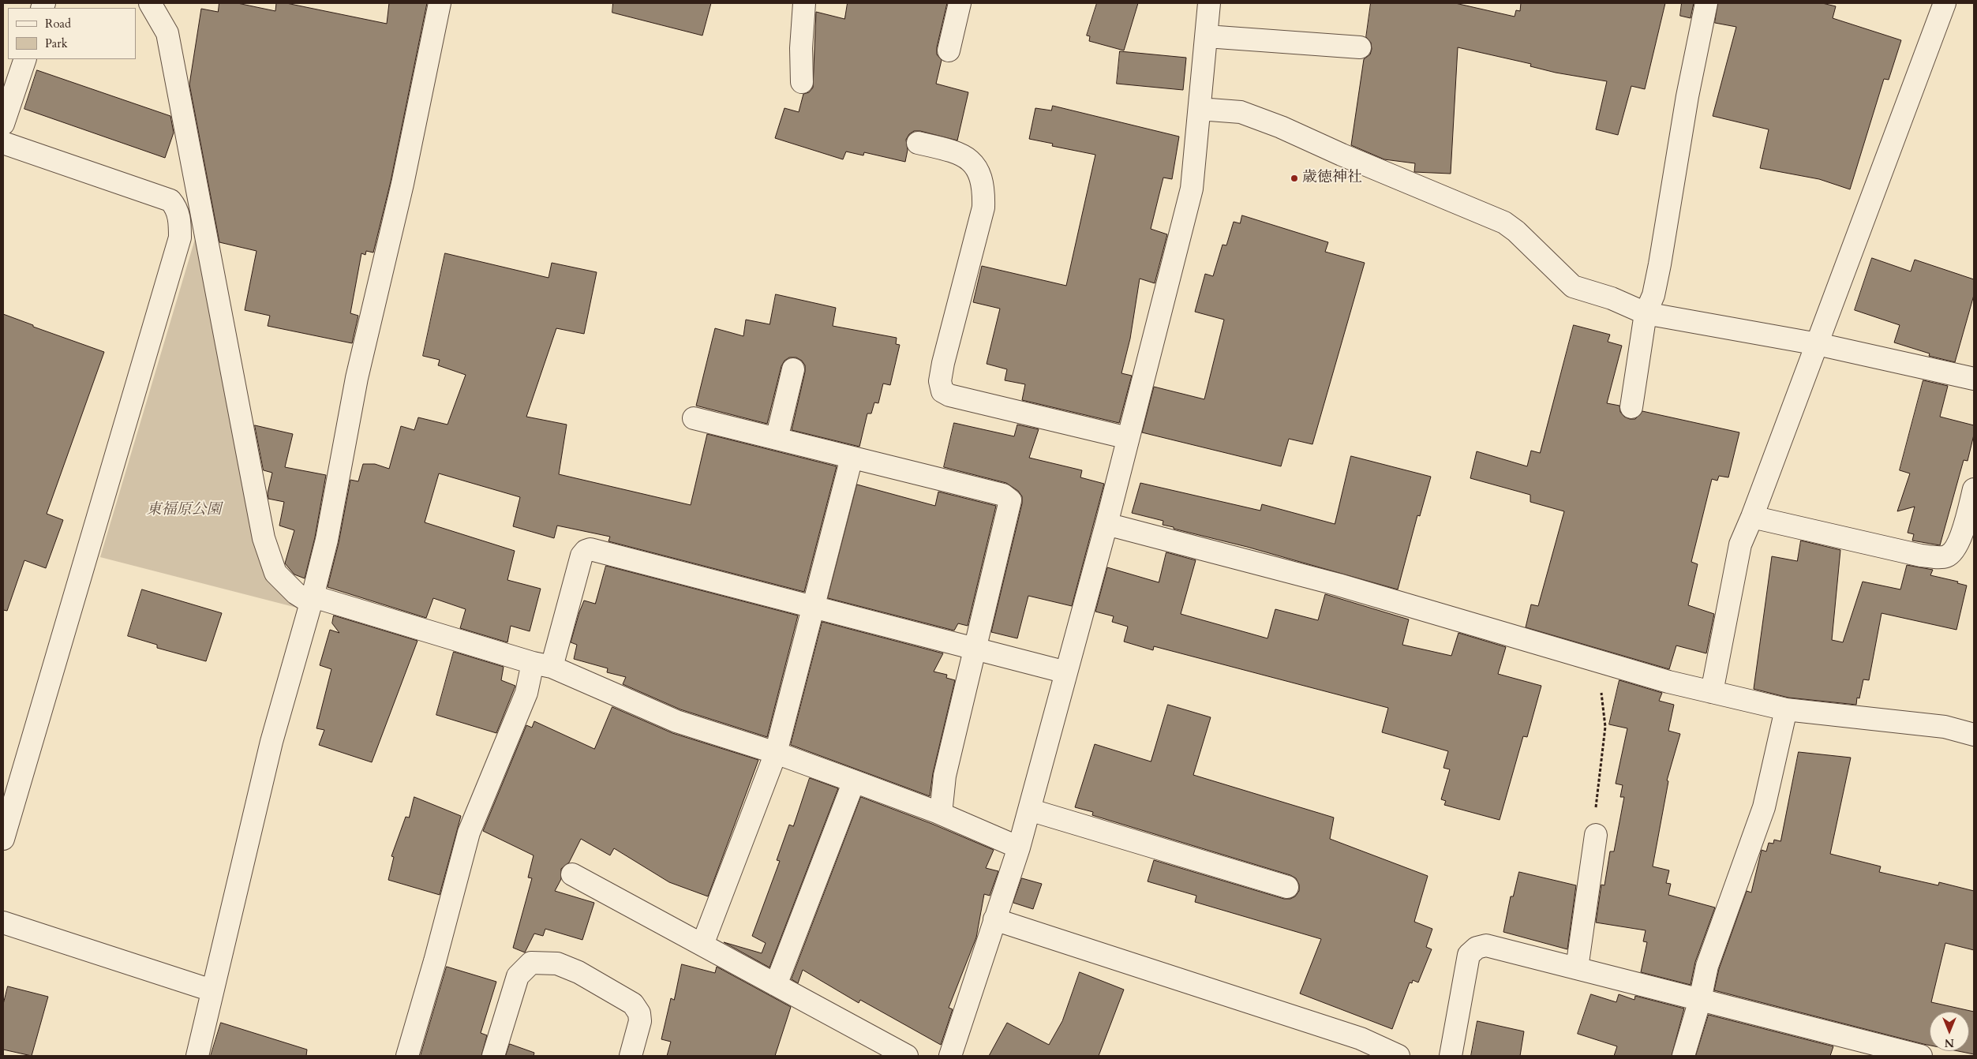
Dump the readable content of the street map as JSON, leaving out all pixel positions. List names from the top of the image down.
{
  "parks": ["東福原公園"],
  "places": ["歳徳神社"],
  "legend": ["Road", "Park"],
  "north": "bottom"
}
